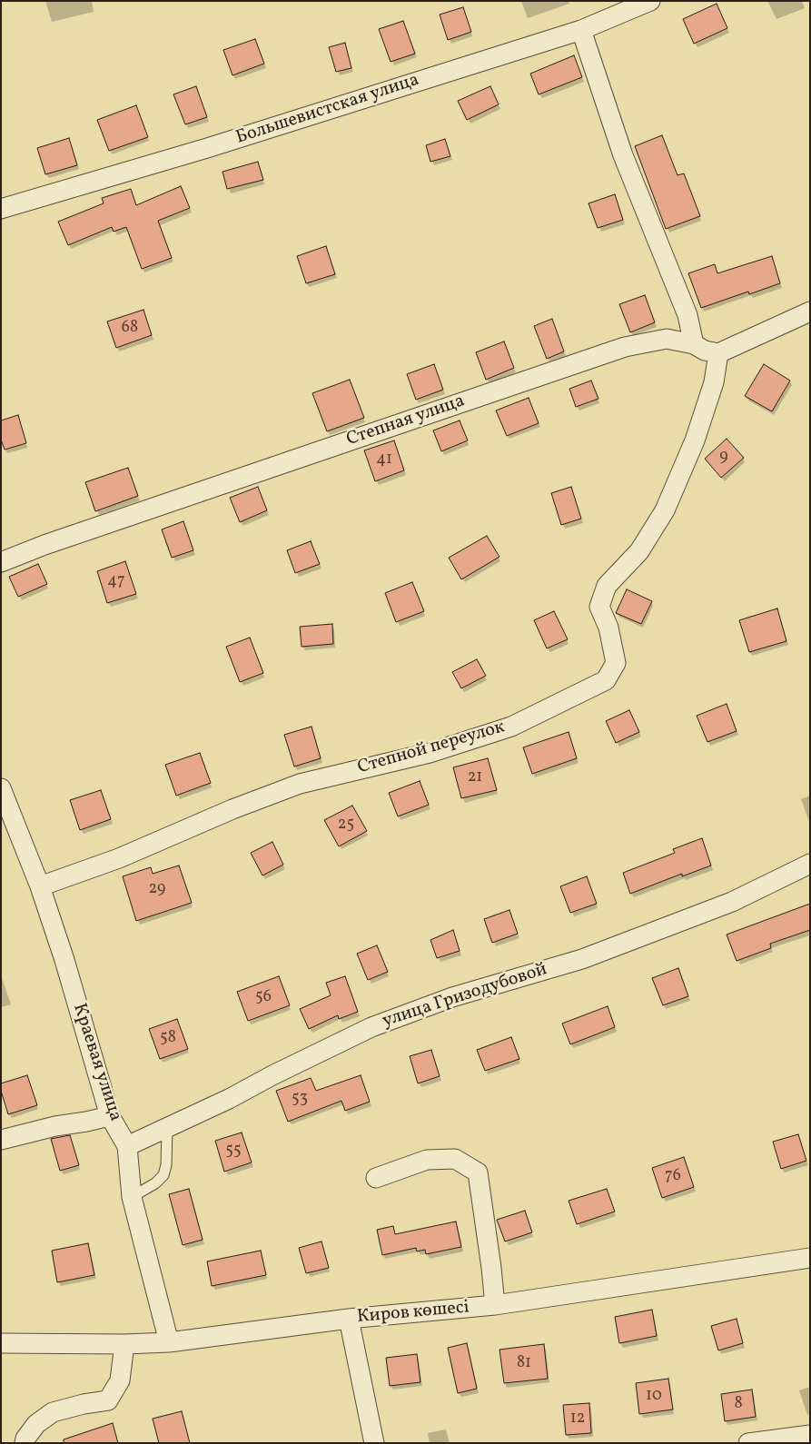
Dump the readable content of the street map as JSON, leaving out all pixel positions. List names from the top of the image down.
{
  "streets": {
    "street": [
      "Большевистская улица",
      "Степная улица",
      "Степной переулок",
      "улица Гризодубовой",
      "Краевая улица",
      "Киров көшесі"
    ]
  },
  "crossings": [
    ["Степная улица", "Степной переулок"],
    ["Степной переулок", "Краевая улица"],
    ["улица Гризодубовой", "Краевая улица"],
    ["Краевая улица", "Киров көшесі"]
  ],
  "house_numbers": [
    "68",
    "9",
    "41",
    "47",
    "21",
    "25",
    "29",
    "56",
    "58",
    "53",
    "55",
    "76",
    "81",
    "10",
    "8",
    "12"
  ]
}
